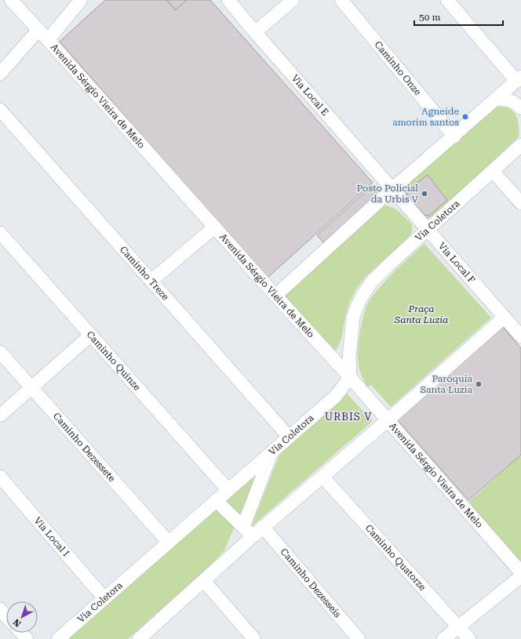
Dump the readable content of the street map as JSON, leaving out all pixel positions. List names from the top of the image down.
{
  "streets": {
    "street": [
      "Caminho Onze",
      "Via Local E",
      "Avenida Sérgio Vieira de Melo",
      "Via Coletora",
      "Via Local F",
      "Caminho Treze",
      "Caminho Quinze",
      "Caminho Dezessete",
      "Via Local I",
      "Caminho Quatorze",
      "Caminho Dezesseis"
    ]
  },
  "crossings": [
    ["Via Local E", "Via Local F"],
    ["Avenida Sérgio Vieira de Melo", "Via Coletora"],
    ["Via Coletora", "Via Local F"],
    ["Via Coletora", "Caminho Treze"],
    ["Via Coletora", "Caminho Quinze"],
    ["Via Coletora", "Caminho Dezessete"],
    ["Via Coletora", "Via Local I"]
  ],
  "districts": ["URBIS V"],
  "parks": ["Praça Santa Luzia"],
  "places": ["Agneide amorim santos", "Posto Policial da Urbis V", "Paróquia Santa Luzia"],
  "scale_bar": "50 m",
  "north": "bottom left"
}
